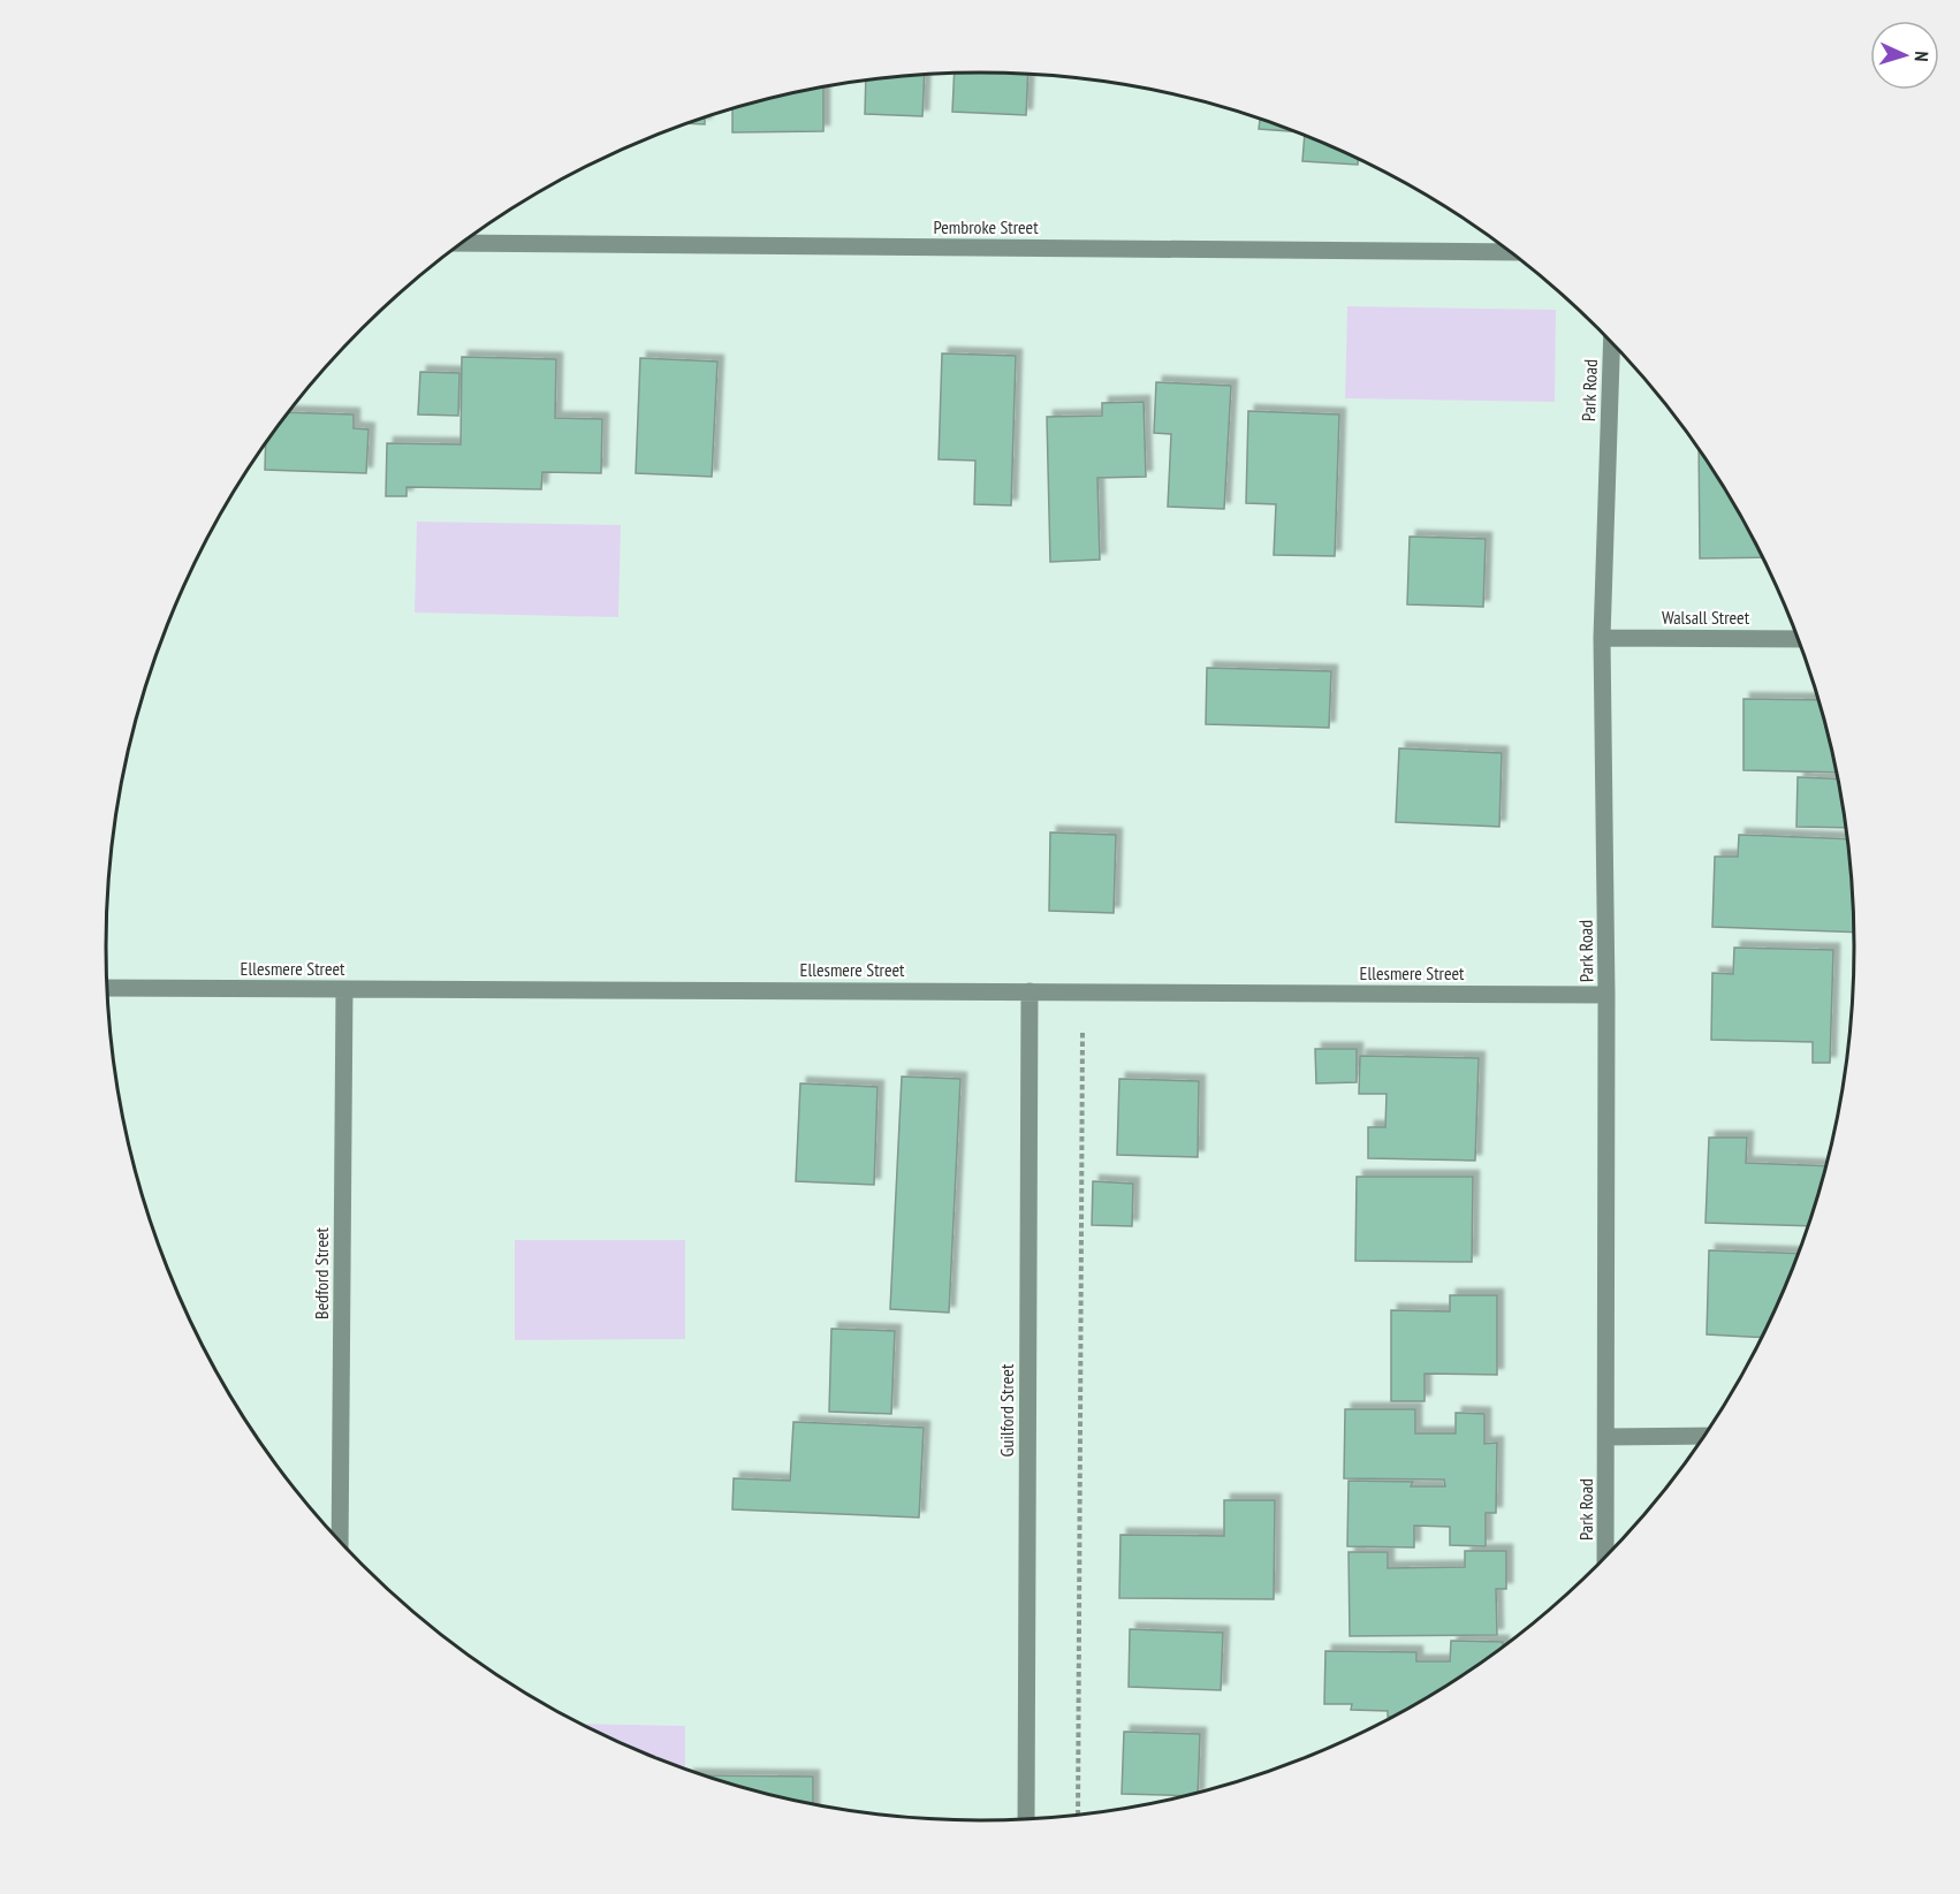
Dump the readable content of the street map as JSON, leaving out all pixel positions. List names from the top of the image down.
{
  "streets": {
    "street": [
      "Pembroke Street",
      "Park Road",
      "Walsall Street",
      "Ellesmere Street",
      "Bedford Street",
      "Guilford Street"
    ]
  },
  "crossings": [
    ["Park Road", "Walsall Street"],
    ["Park Road", "Ellesmere Street"],
    ["Ellesmere Street", "Bedford Street"],
    ["Ellesmere Street", "Guilford Street"]
  ],
  "north": "right"
}
